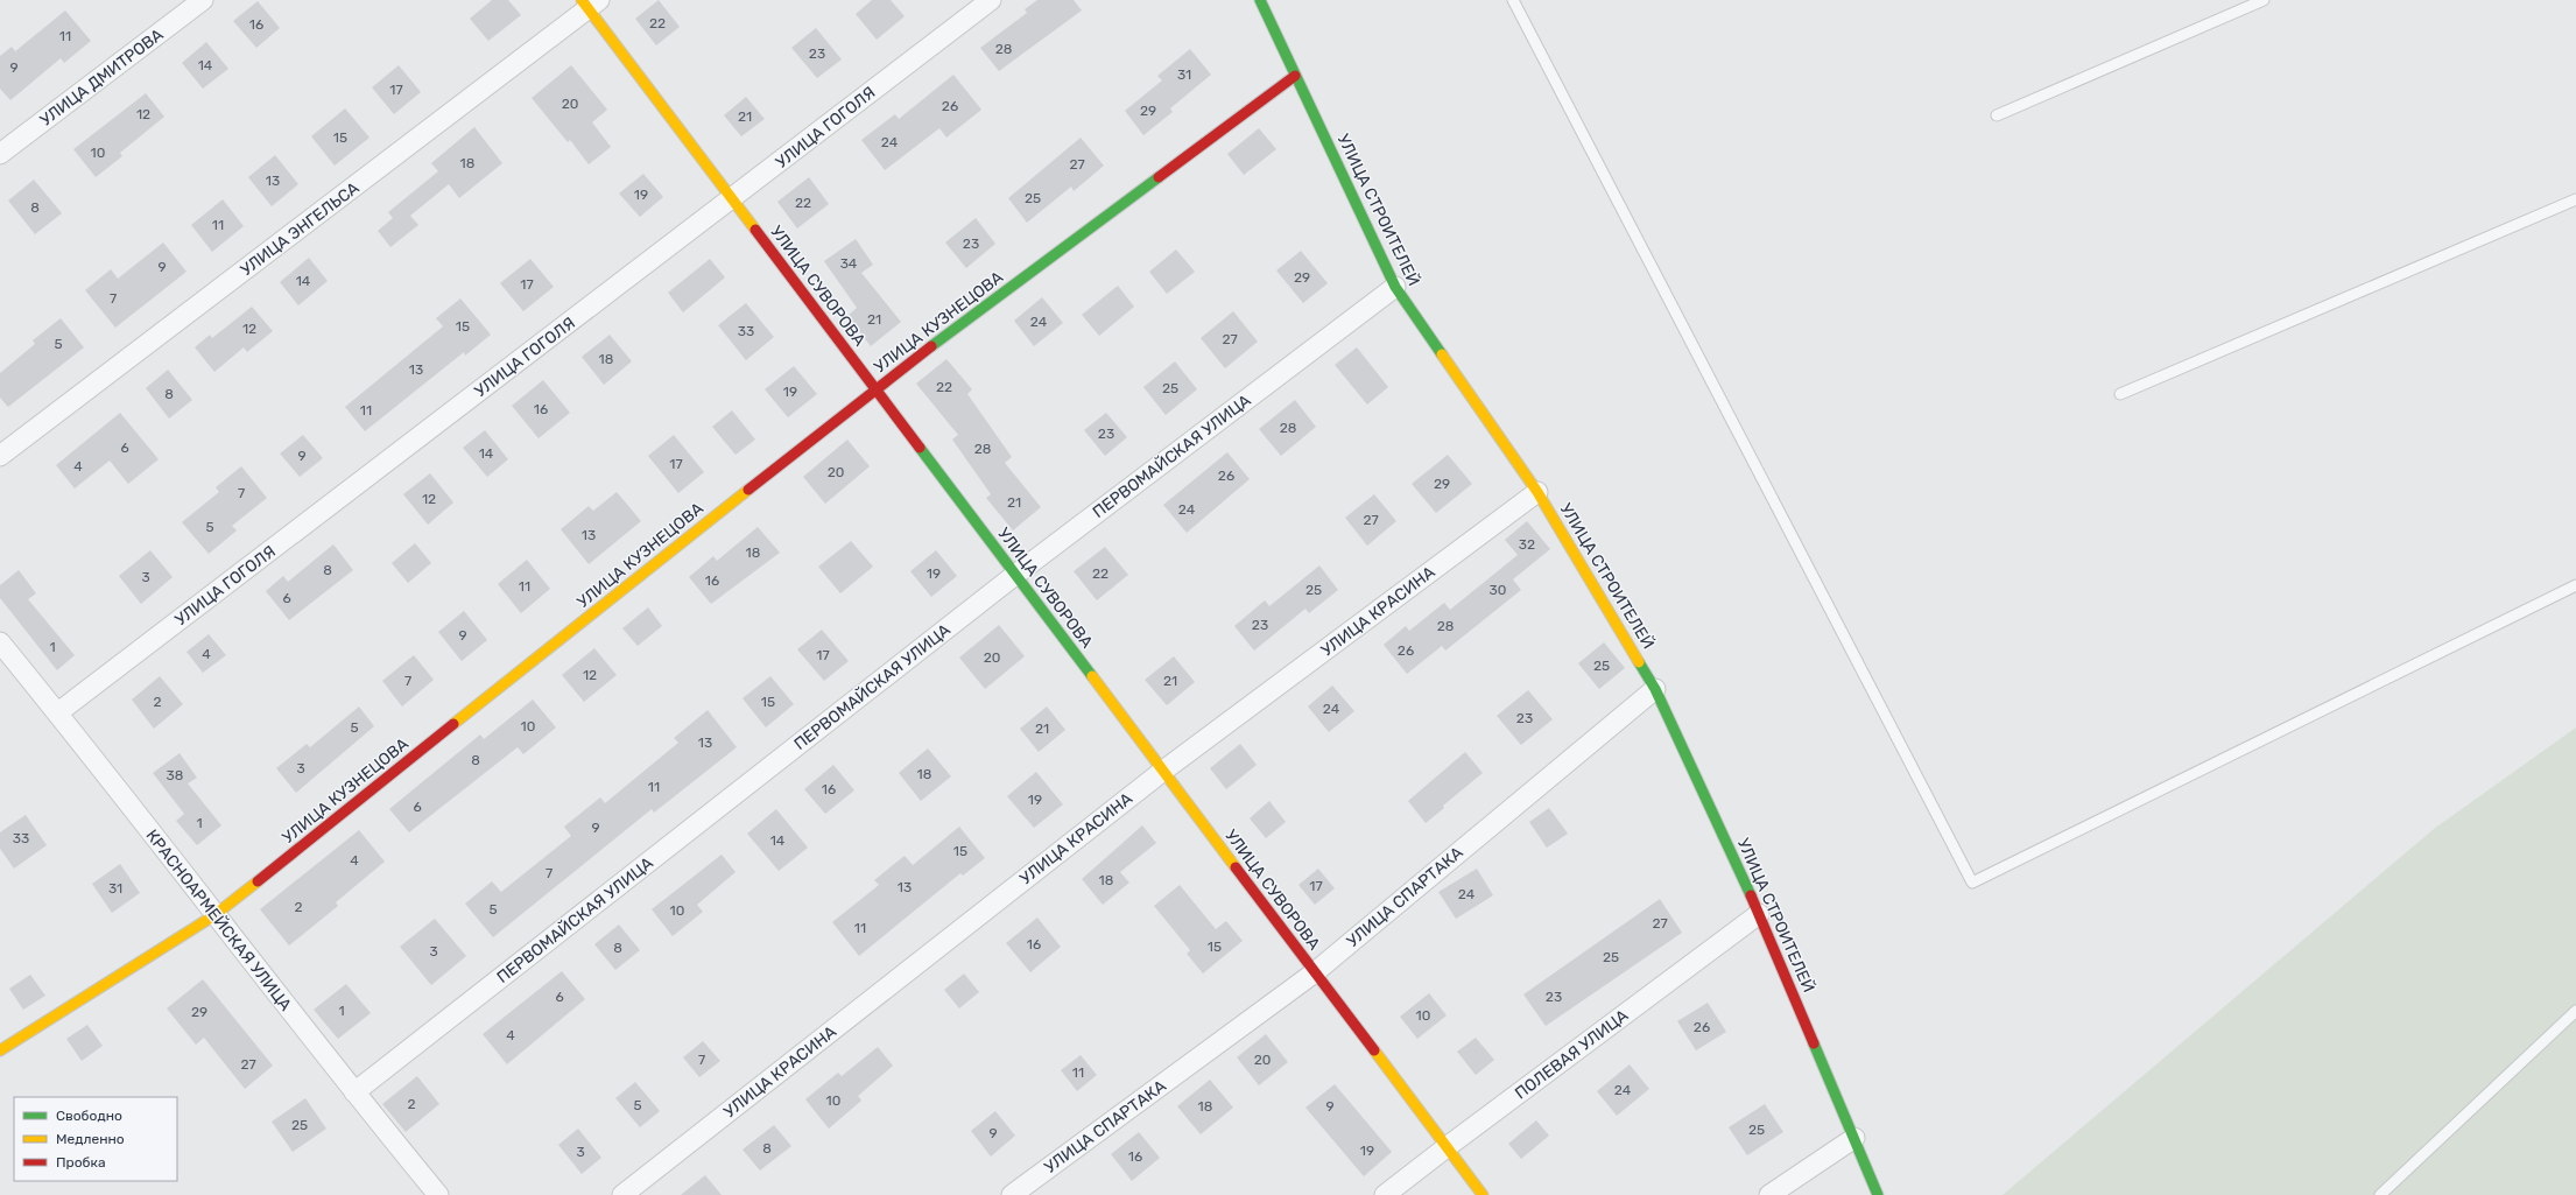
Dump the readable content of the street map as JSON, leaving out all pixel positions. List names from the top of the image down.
{
  "streets": {
    "street": [
      "УЛИЦА ДМИТРОВА",
      "УЛИЦА ГОГОЛЯ",
      "УЛИЦА СТРОИТЕЛЕЙ",
      "УЛИЦА ЭНГЕЛЬСА",
      "УЛИЦА СУВОРОВА",
      "УЛИЦА КУЗНЕЦОВА",
      "ПЕРВОМАЙСКАЯ УЛИЦА",
      "УЛИЦА КРАСИНА",
      "УЛИЦА СПАРТАКА",
      "КРАСНОАРМЕЙСКАЯ УЛИЦА",
      "ПОЛЕВАЯ УЛИЦА"
    ]
  },
  "crossings": [
    ["УЛИЦА ГОГОЛЯ", "УЛИЦА СУВОРОВА"],
    ["УЛИЦА ГОГОЛЯ", "КРАСНОАРМЕЙСКАЯ УЛИЦА"],
    ["УЛИЦА СТРОИТЕЛЕЙ", "УЛИЦА КУЗНЕЦОВА"],
    ["УЛИЦА СТРОИТЕЛЕЙ", "ПЕРВОМАЙСКАЯ УЛИЦА"],
    ["УЛИЦА СТРОИТЕЛЕЙ", "УЛИЦА КРАСИНА"],
    ["УЛИЦА СТРОИТЕЛЕЙ", "УЛИЦА СПАРТАКА"],
    ["УЛИЦА СТРОИТЕЛЕЙ", "ПОЛЕВАЯ УЛИЦА"],
    ["УЛИЦА ЭНГЕЛЬСА", "УЛИЦА СУВОРОВА"],
    ["УЛИЦА СУВОРОВА", "УЛИЦА КУЗНЕЦОВА"],
    ["УЛИЦА СУВОРОВА", "ПЕРВОМАЙСКАЯ УЛИЦА"],
    ["УЛИЦА СУВОРОВА", "УЛИЦА КРАСИНА"],
    ["УЛИЦА СУВОРОВА", "УЛИЦА СПАРТАКА"],
    ["УЛИЦА СУВОРОВА", "ПОЛЕВАЯ УЛИЦА"],
    ["УЛИЦА КУЗНЕЦОВА", "КРАСНОАРМЕЙСКАЯ УЛИЦА"],
    ["ПЕРВОМАЙСКАЯ УЛИЦА", "КРАСНОАРМЕЙСКАЯ УЛИЦА"]
  ],
  "house_numbers": [
    "22",
    "16",
    "11",
    "28",
    "23",
    "14",
    "9",
    "31",
    "17",
    "20",
    "26",
    "29",
    "12",
    "21",
    "15",
    "24",
    "10",
    "18",
    "27",
    "13",
    "19",
    "25",
    "22",
    "8",
    "11",
    "23",
    "34",
    "9",
    "29",
    "14",
    "17",
    "7",
    "21",
    "24",
    "15",
    "12",
    "33",
    "27",
    "5",
    "18",
    "13",
    "22",
    "25",
    "19",
    "8",
    "16",
    "11",
    "28",
    "23",
    "6",
    "28",
    "14",
    "9",
    "17",
    "4",
    "20",
    "26",
    "29",
    "7",
    "12",
    "21",
    "24",
    "27",
    "5",
    "13",
    "32",
    "18",
    "8",
    "19",
    "22",
    "3",
    "16",
    "11",
    "25",
    "30",
    "6",
    "23",
    "28",
    "9",
    "1",
    "26",
    "4",
    "17",
    "20",
    "25",
    "12",
    "7",
    "21",
    "2",
    "15",
    "24",
    "23",
    "10",
    "5",
    "21",
    "13",
    "8",
    "3",
    "18",
    "38",
    "11",
    "16",
    "19",
    "6",
    "1",
    "9",
    "33",
    "14",
    "15",
    "4",
    "7",
    "18",
    "17",
    "13",
    "31",
    "24",
    "2",
    "5",
    "10",
    "27",
    "11",
    "16",
    "15",
    "8",
    "3",
    "25",
    "6",
    "23",
    "1",
    "29",
    "10",
    "26",
    "4",
    "7",
    "20",
    "27",
    "11",
    "24",
    "10",
    "2",
    "5",
    "18",
    "9",
    "25",
    "25",
    "9",
    "8",
    "19",
    "3",
    "16"
  ],
  "legend": ["Свободно", "Медленно", "Пробка"]
}
